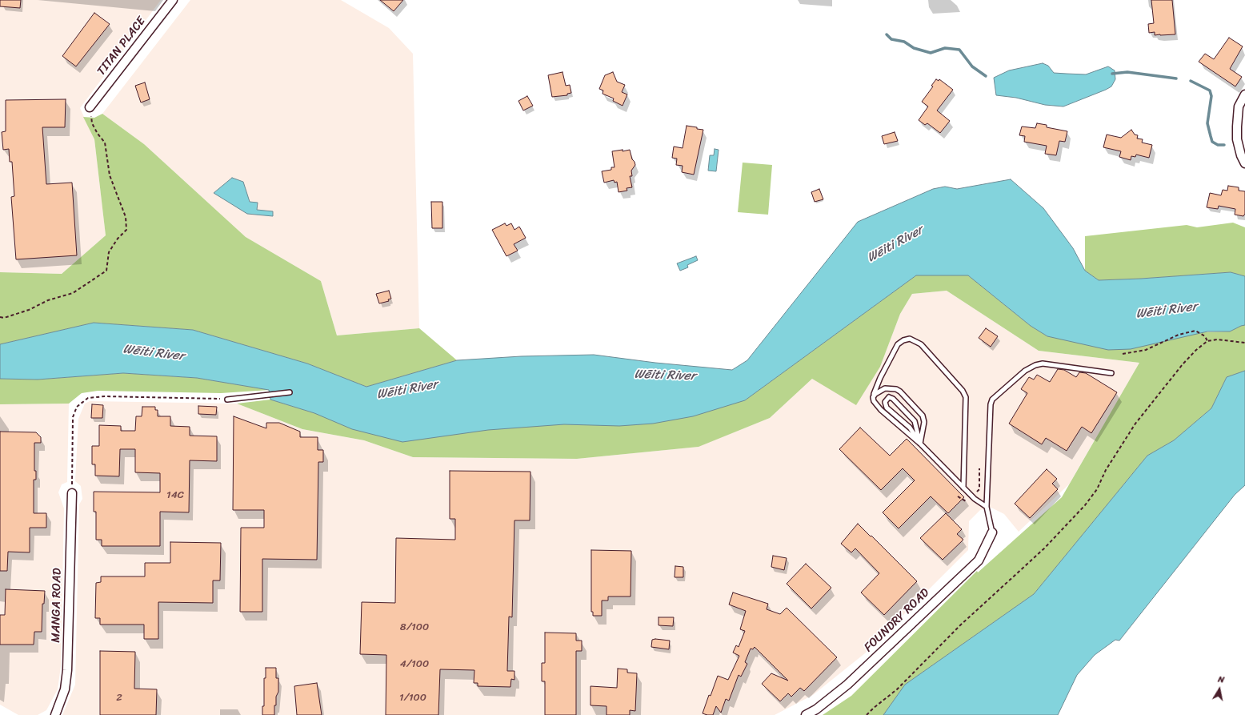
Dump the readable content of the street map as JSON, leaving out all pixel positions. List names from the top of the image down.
{
  "streets": {
    "street": ["TITAN PLACE", "MANGA ROAD", "FOUNDRY ROAD"]
  },
  "water": ["Wēiti River"],
  "house_numbers": [
    "14C",
    "8/100",
    "4/100",
    "2",
    "1/100"
  ],
  "north": "top"
}
